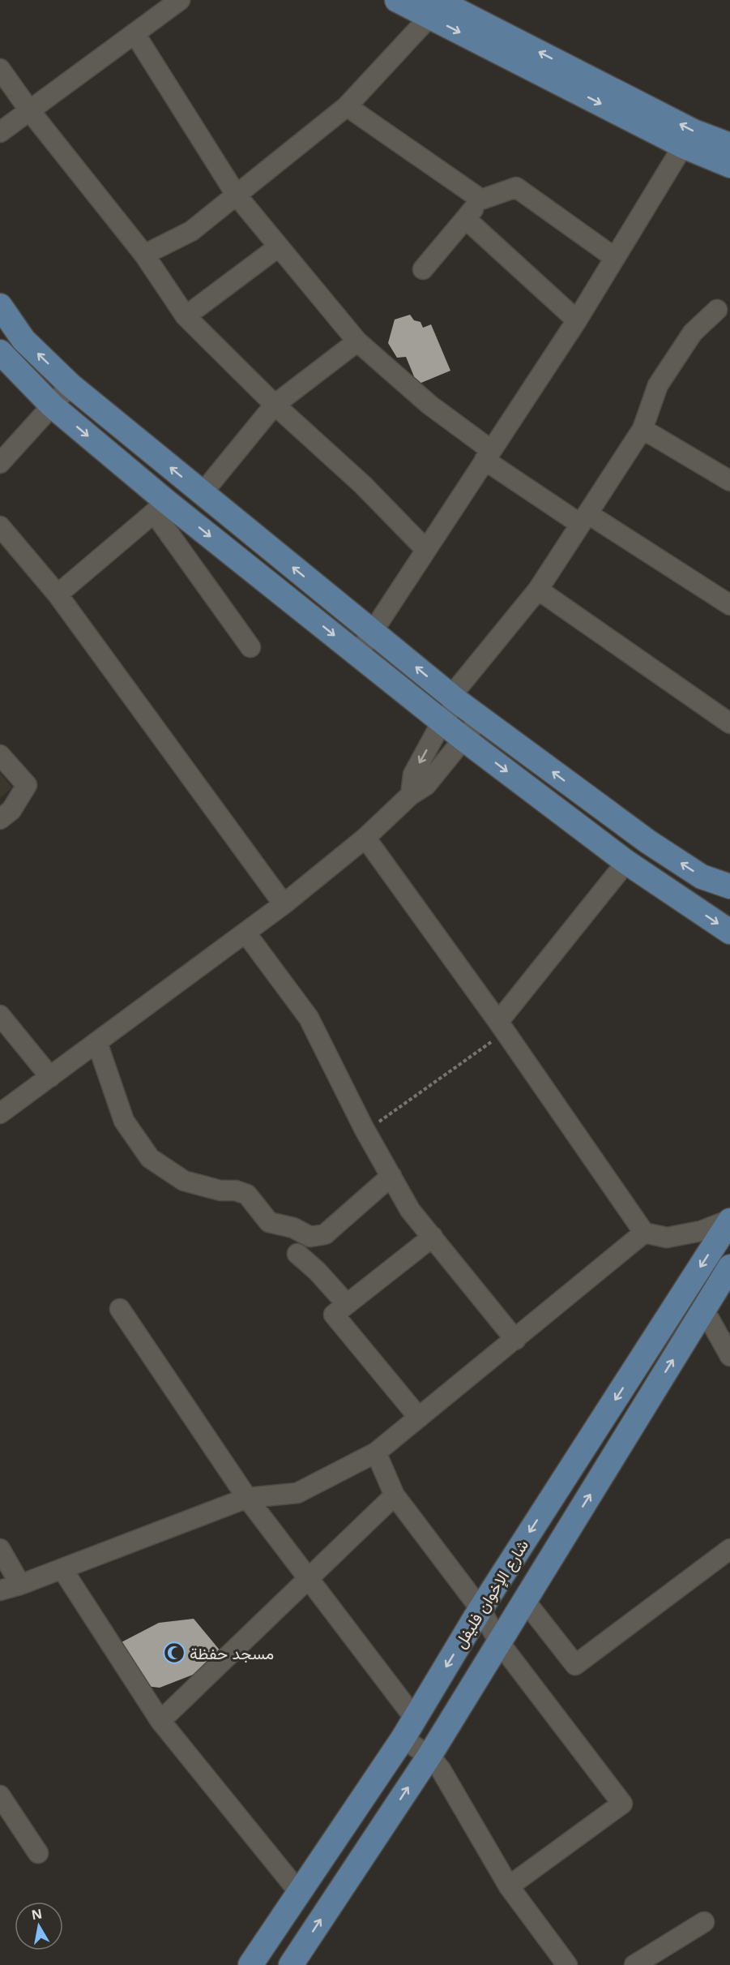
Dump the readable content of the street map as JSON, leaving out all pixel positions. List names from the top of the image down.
{
  "streets": {
    "main road": ["شارع الإخوان فليفل"]
  },
  "places": {
    "mosque": ["مسجد حفظة"]
  },
  "north": "top"
}
